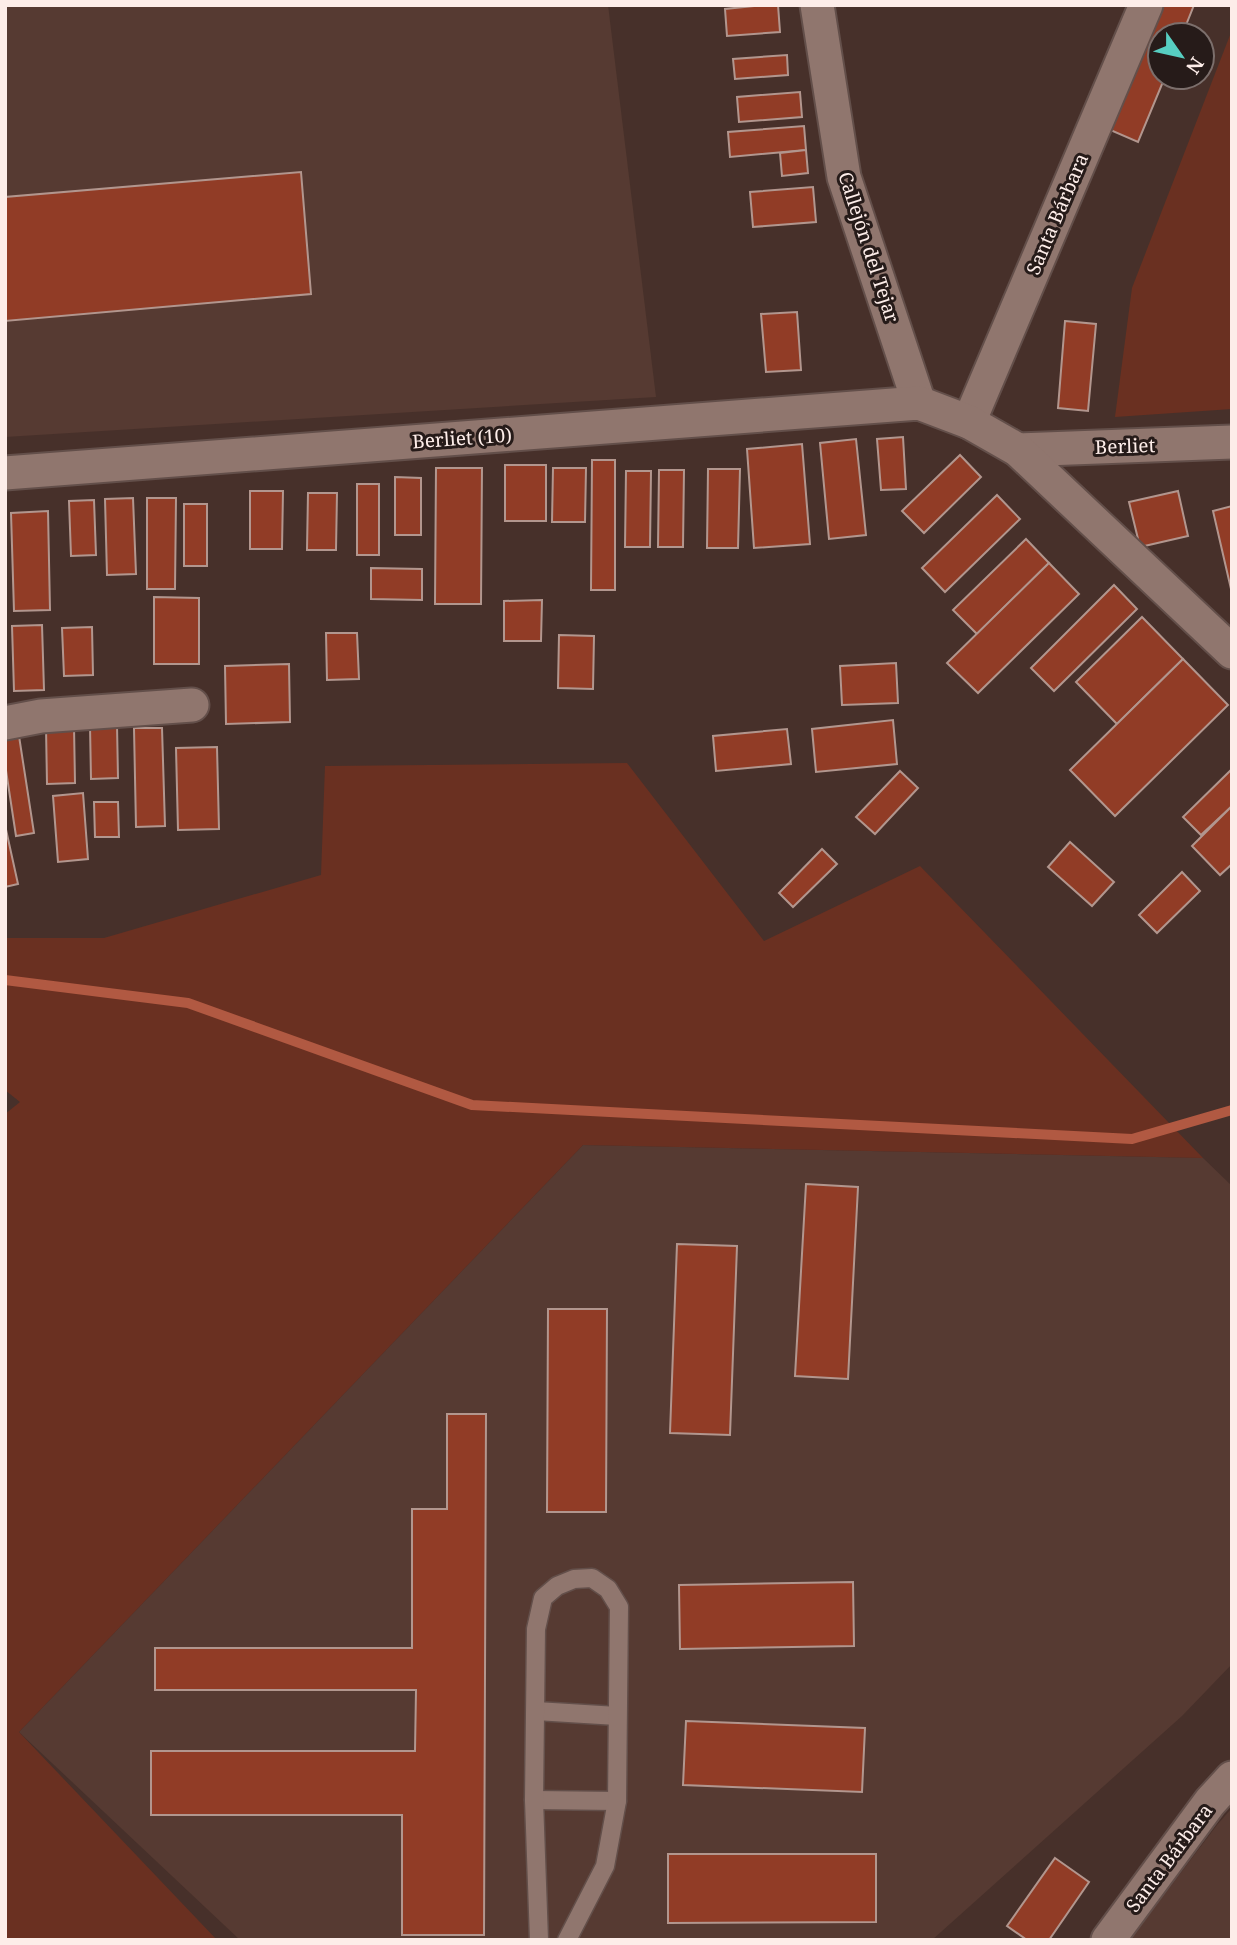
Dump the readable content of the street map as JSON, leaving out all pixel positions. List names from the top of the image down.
{
  "streets": {
    "street": [
      "Santa Bárbara",
      "Callejón del Tejar",
      "Berliet (10)",
      "Berliet"
    ]
  },
  "crossings": [
    ["Callejón del Tejar", "Berliet (10)"]
  ],
  "north": "bottom right"
}
